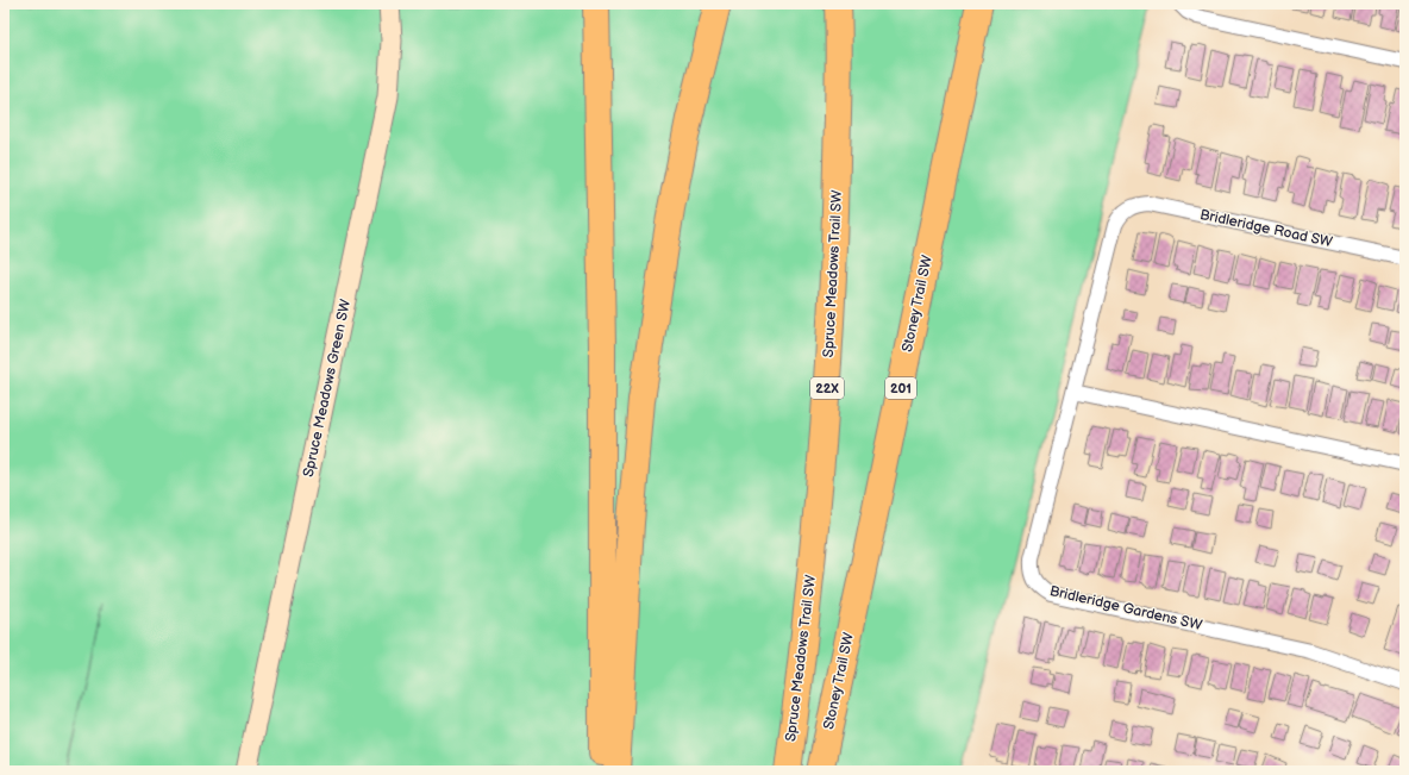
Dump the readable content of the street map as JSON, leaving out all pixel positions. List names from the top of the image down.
{
  "streets": {
    "highway": [
      "Spruce Meadows Trail SW",
      "Stoney Trail SW",
      "22X",
      "201"
    ],
    "street": ["Bridleridge Road SW", "Spruce Meadows Green SW", "Bridleridge Gardens SW"]
  },
  "crossings": [
    ["Bridleridge Road SW", "Bridleridge Gardens SW"]
  ]
}
